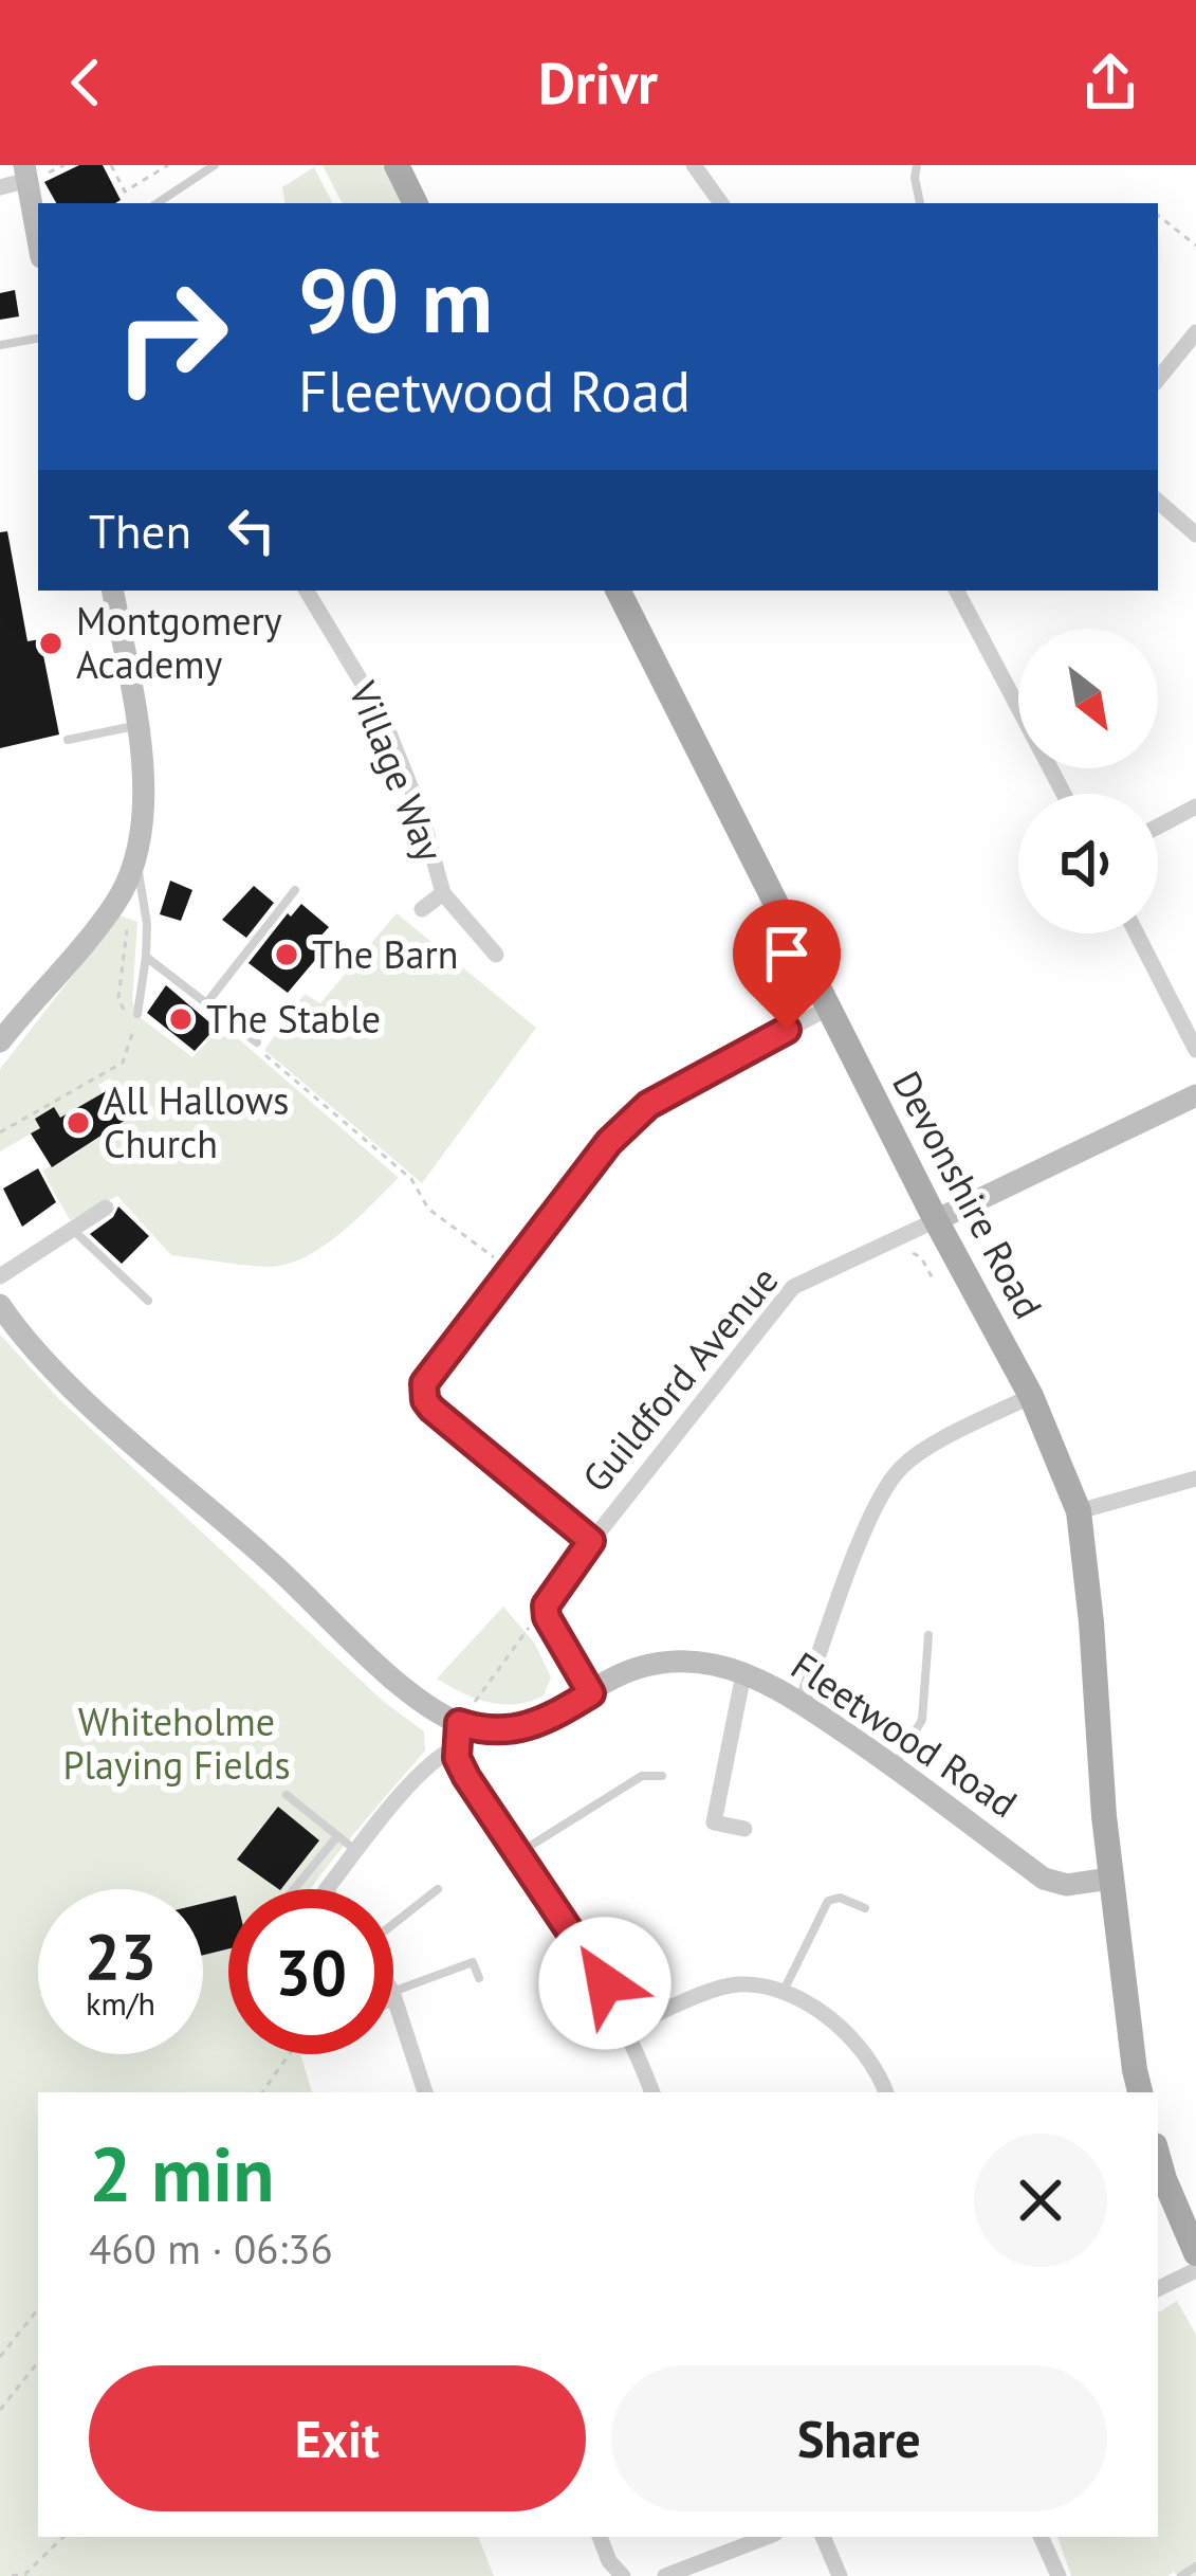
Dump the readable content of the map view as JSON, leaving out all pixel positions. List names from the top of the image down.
{
  "streets": {
    "main road": ["Devonshire Road"],
    "street": ["Village Way", "Guildford Avenue", "Fleetwood Road"]
  },
  "crossings": [
    ["Devonshire Road", "Guildford Avenue"],
    ["Devonshire Road", "Fleetwood Road"]
  ],
  "parks": ["Whiteholme Playing Fields"],
  "places": [
    "Montgomery Academy",
    "The Barn",
    "The Stable",
    "All Hallows Church"
  ],
  "north": "bottom right",
  "page": {
    "header": "Drivr",
    "turn": ["90 m", "Fleetwood Road"],
    "then": "Then",
    "speed": "23 km/h",
    "limit": "30",
    "heading": ["2 min", "460 m · 06:36"],
    "buttons": ["Exit", "Share"]
  }
}
